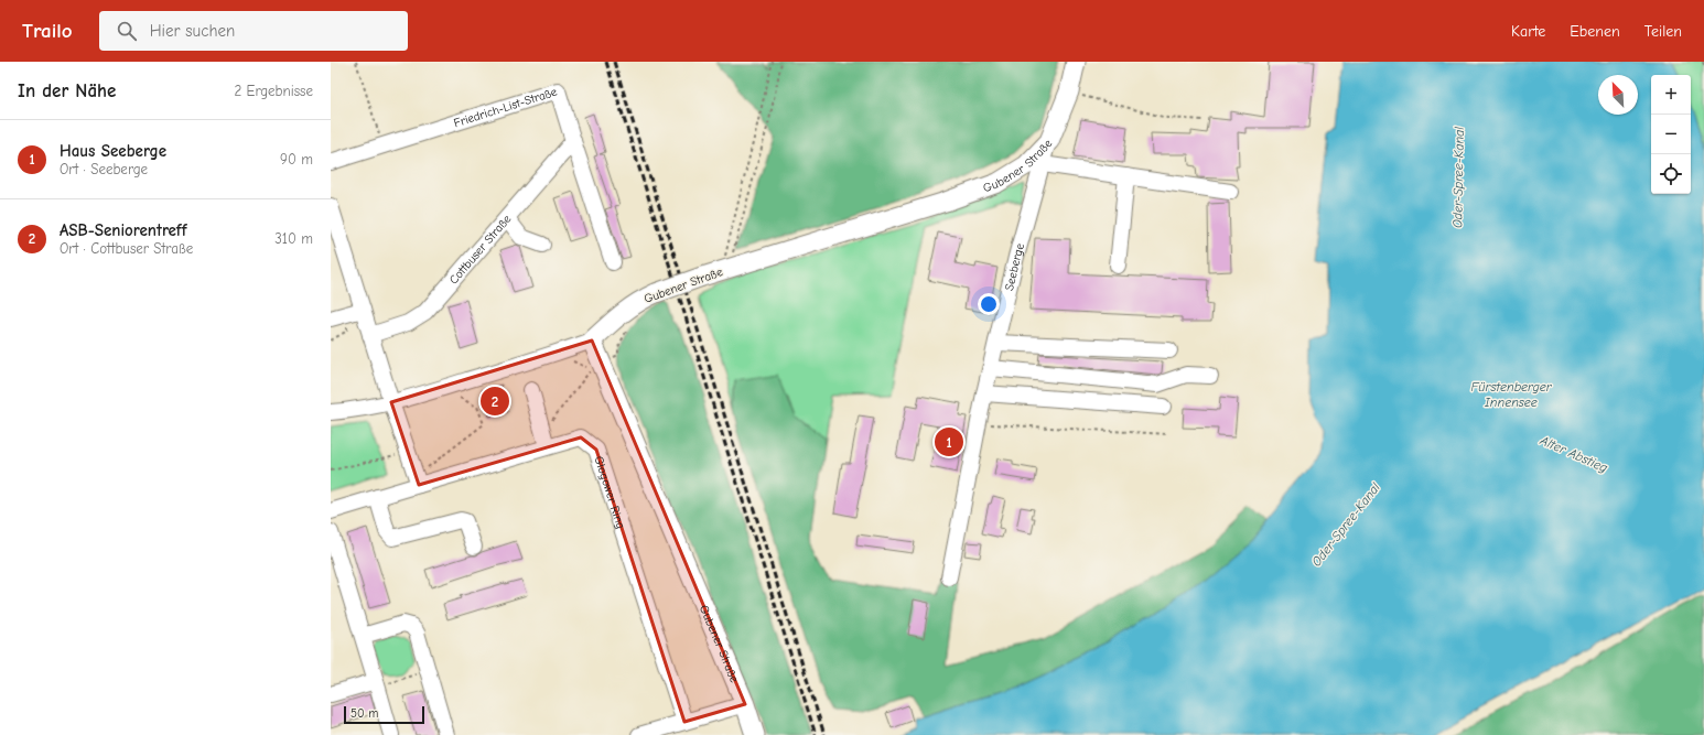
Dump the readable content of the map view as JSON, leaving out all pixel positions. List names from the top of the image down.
{
  "streets": {
    "main road": ["Gubener Straße"],
    "street": [
      "Friedrich-List-Straße",
      "Cottbuser Straße",
      "Seeberge",
      "Glogower Ring"
    ]
  },
  "crossings": [
    ["Friedrich-List-Straße", "Cottbuser Straße"],
    ["Gubener Straße", "Seeberge"]
  ],
  "water": ["Oder-Spree-Kanal", "Fürstenberger Innensee", "Alter Abstieg"],
  "scale_bar": "50 m",
  "north": "top left",
  "page": {
    "header": "Trailo",
    "search": "Hier suchen",
    "nav": ["Karte", "Ebenen", "Teilen"],
    "heading": ["In der Nähe", "2 Ergebnisse"],
    "map_buttons": ["+", "−"],
    "list": [
      {
        "mark": "1",
        "name": "Haus Seeberge",
        "note": "Ort · Seeberge",
        "value": "90 m"
      },
      {
        "mark": "2",
        "name": "ASB-Seniorentreff",
        "note": "Ort · Cottbuser Straße",
        "value": "310 m"
      }
    ],
    "pins": ["2", "1"],
    "scale": "50 m"
  }
}
